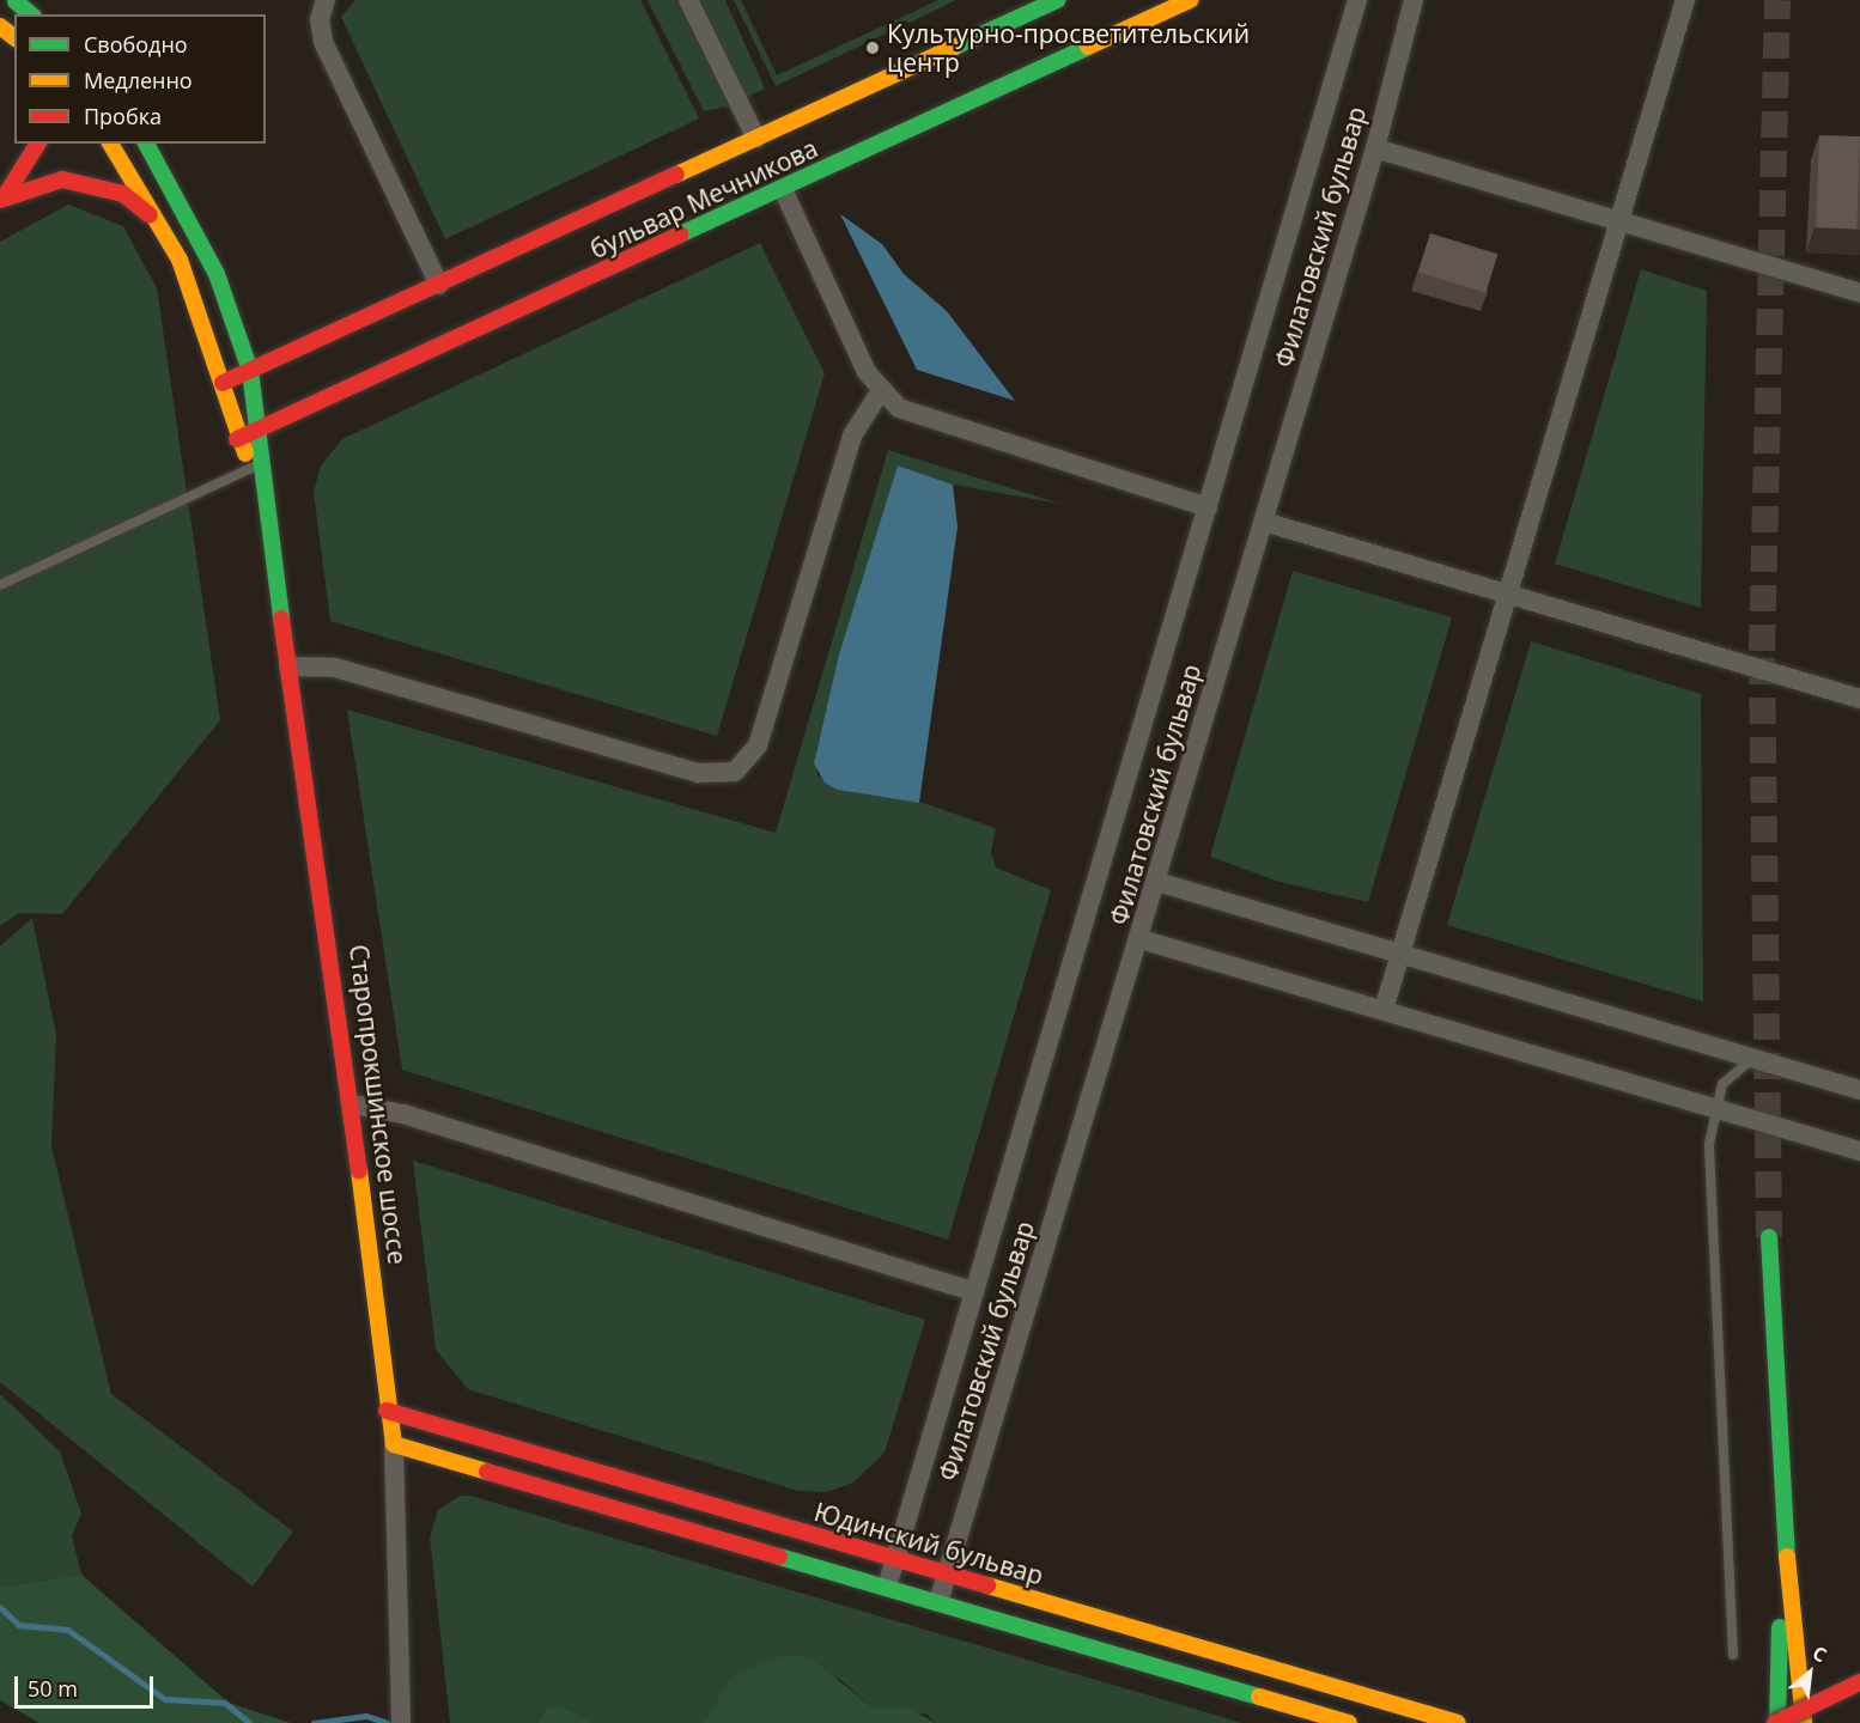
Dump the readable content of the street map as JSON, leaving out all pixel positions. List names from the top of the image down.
{
  "streets": {
    "street": [
      "бульвар Мечникова",
      "Филатовский бульвар",
      "Старопрокшинское шоссе",
      "Юдинский бульвар"
    ]
  },
  "crossings": [
    ["бульвар Мечникова", "Старопрокшинское шоссе"],
    ["Филатовский бульвар", "Юдинский бульвар"],
    ["Старопрокшинское шоссе", "Юдинский бульвар"]
  ],
  "places": ["Культурно-просветительский центр"],
  "legend": ["Свободно", "Медленно", "Пробка"],
  "scale_bar": "50 m",
  "north": "top right"
}
